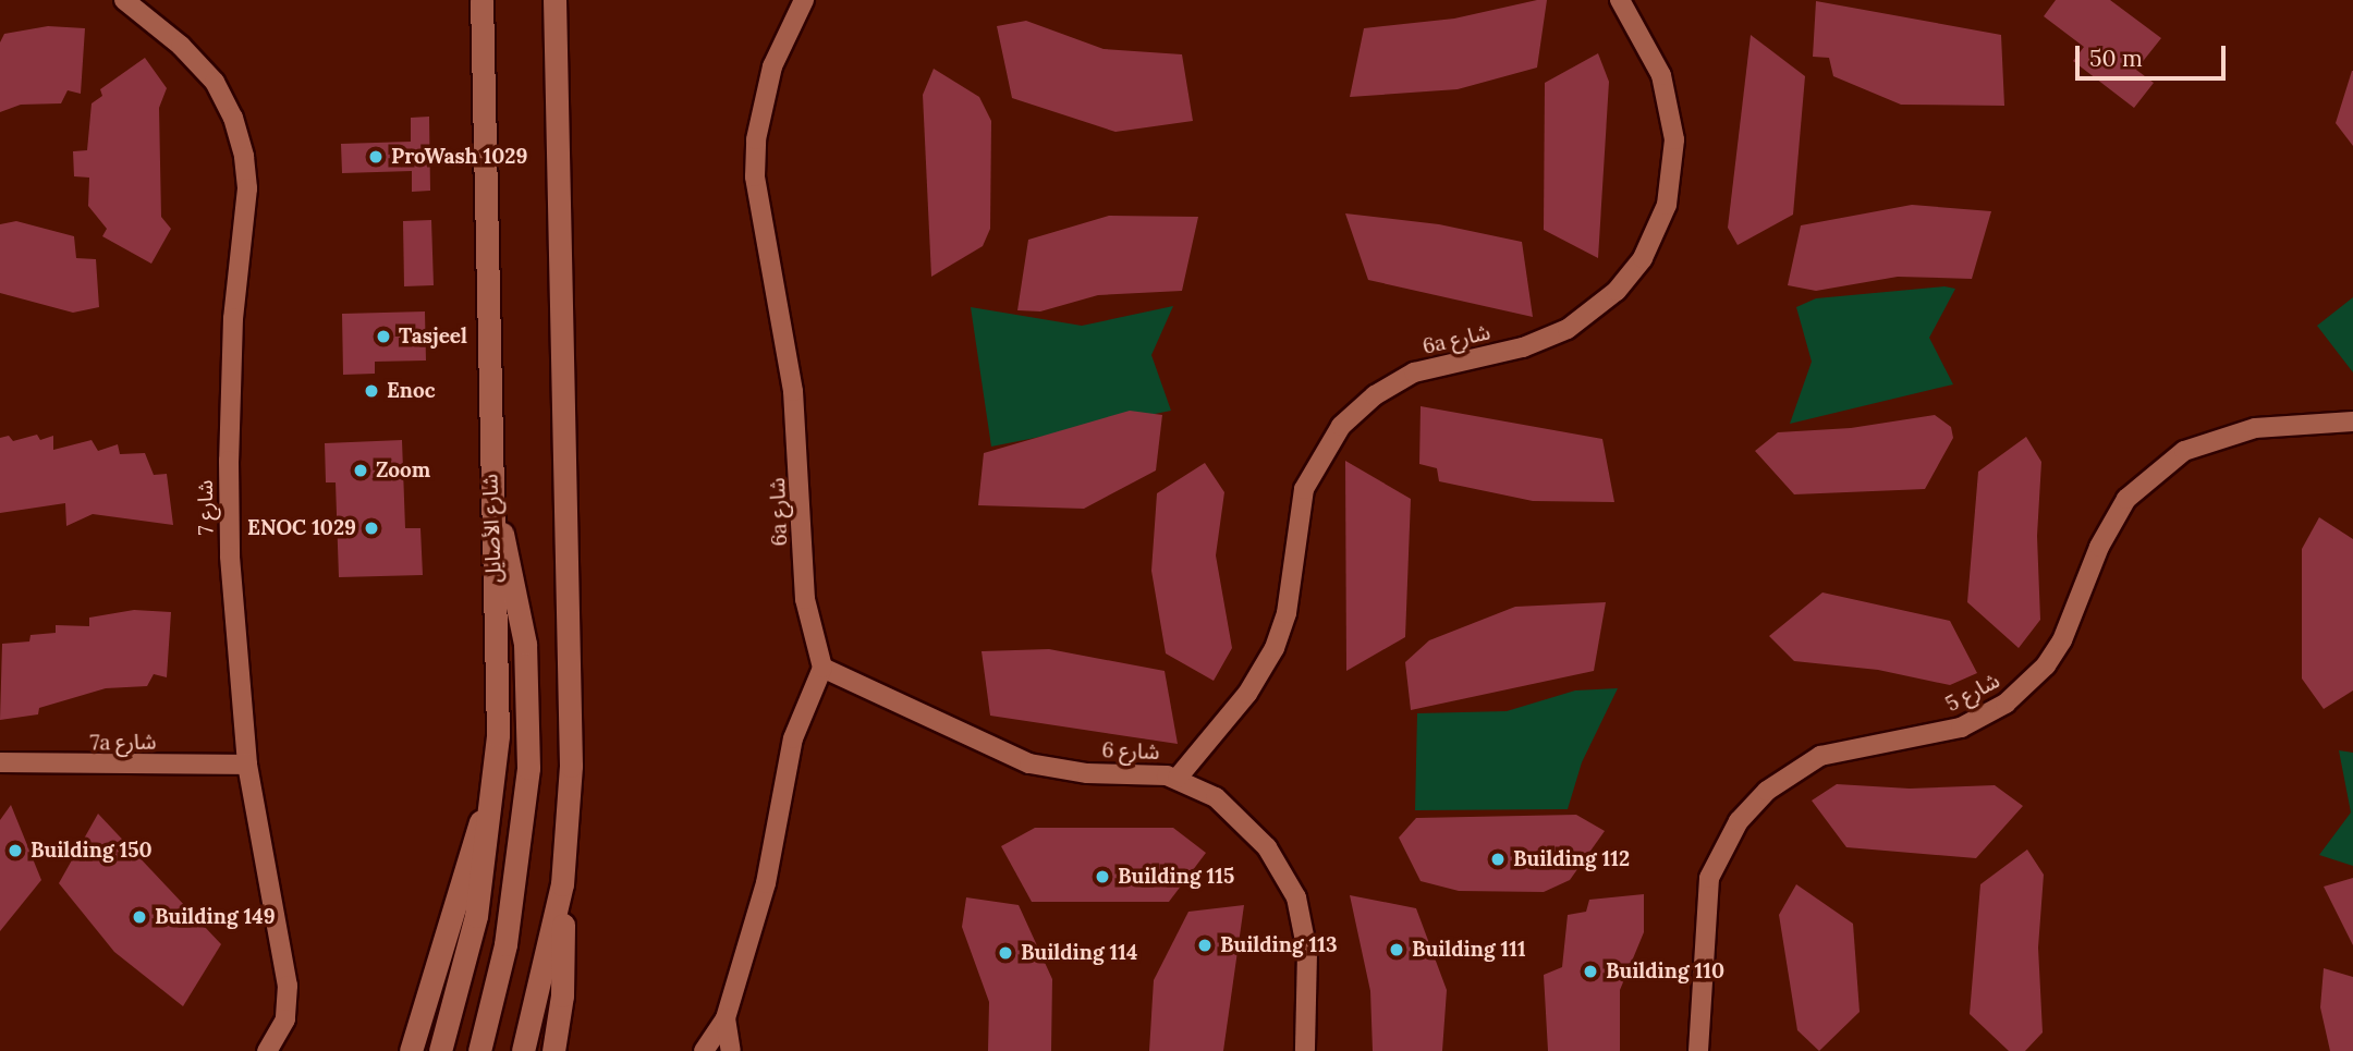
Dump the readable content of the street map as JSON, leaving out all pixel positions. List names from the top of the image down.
{
  "streets": {
    "main road": ["شارع الأصايل"],
    "street": [
      "6a شارع",
      "شارع 7",
      "شارع 5",
      "7a شارع",
      "شارع 6"
    ]
  },
  "crossings": [
    ["6a شارع", "شارع 6"],
    ["شارع 7", "7a شارع"]
  ],
  "places": [
    "ProWash 1029",
    "Tasjeel",
    "Enoc",
    "Zoom",
    "ENOC 1029",
    "Building 150",
    "Building 112",
    "Building 115",
    "Building 149",
    "Building 113",
    "Building 111",
    "Building 114",
    "Building 110"
  ],
  "scale_bar": "50 m"
}
